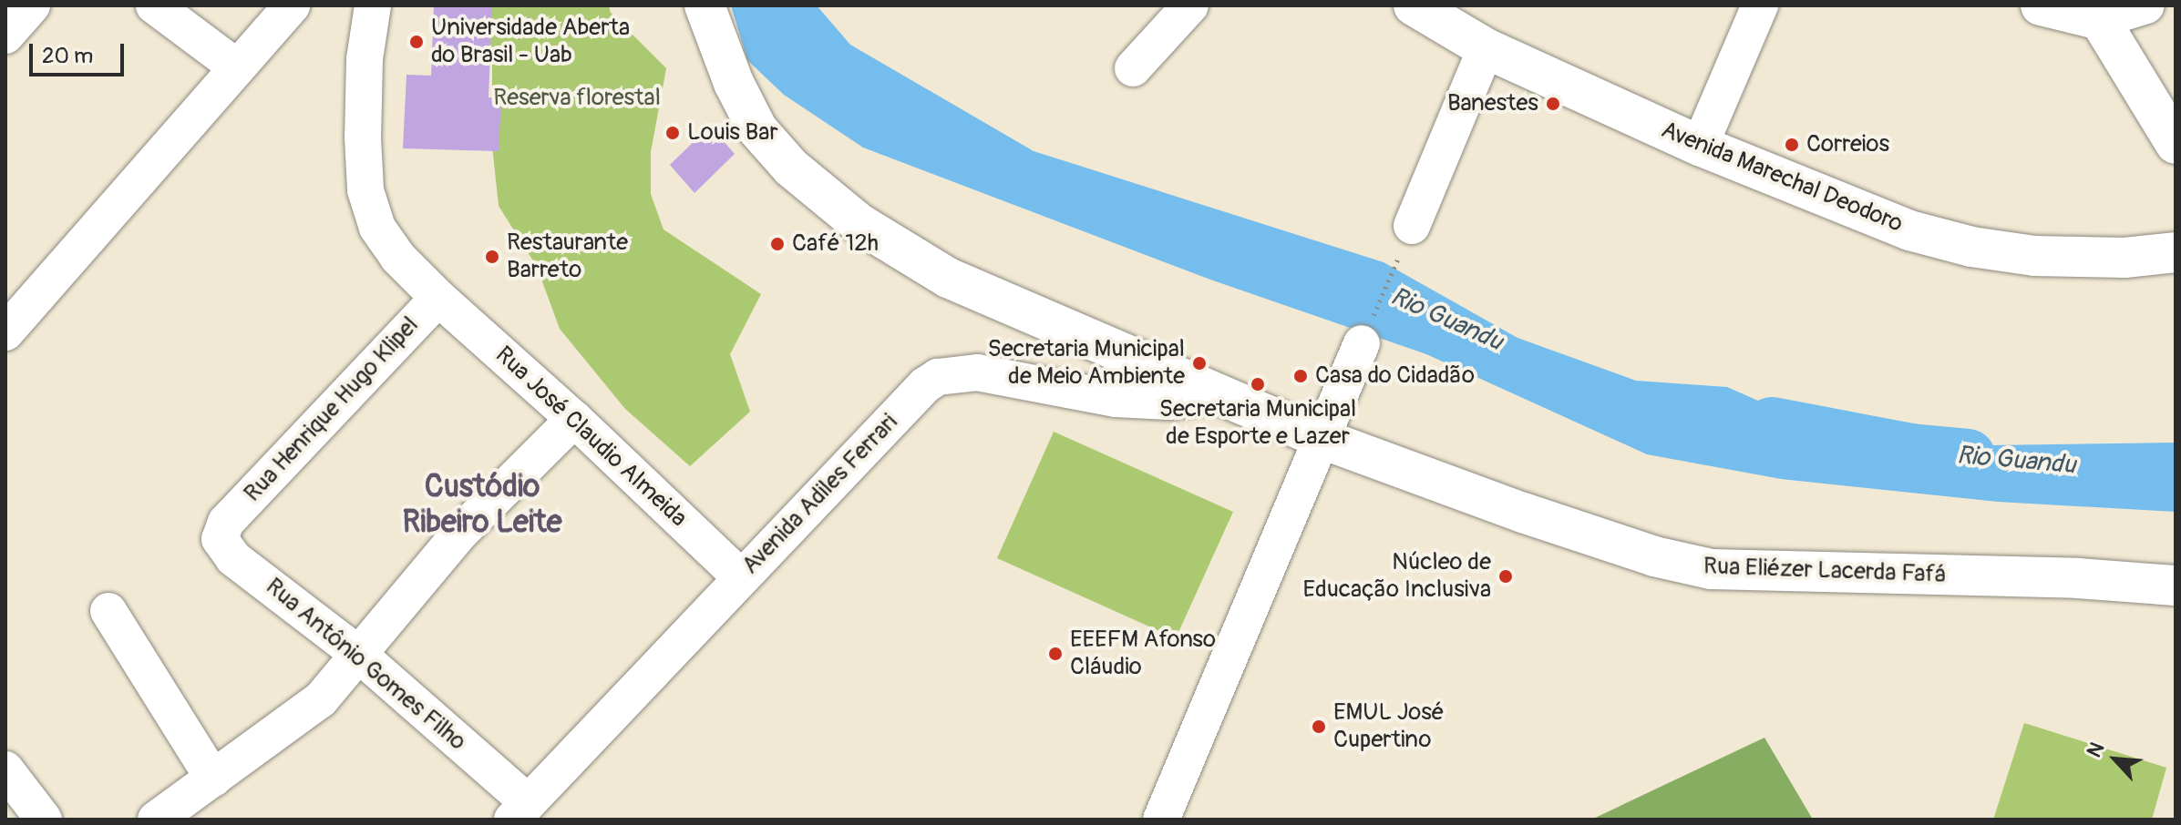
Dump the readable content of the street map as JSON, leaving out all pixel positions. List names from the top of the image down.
{
  "streets": {
    "street": [
      "Avenida Marechal Deodoro",
      "Rua Henrique Hugo Klipel",
      "Rua José Claudio Almeida",
      "Avenida Adiles Ferrari",
      "Rua Eliézer Lacerda Fafá",
      "Rua Antônio Gomes Filho"
    ]
  },
  "crossings": [
    ["Rua Henrique Hugo Klipel", "Rua José Claudio Almeida"],
    ["Rua Henrique Hugo Klipel", "Rua Antônio Gomes Filho"],
    ["Rua José Claudio Almeida", "Avenida Adiles Ferrari"],
    ["Avenida Adiles Ferrari", "Rua Eliézer Lacerda Fafá"],
    ["Avenida Adiles Ferrari", "Rua Antônio Gomes Filho"]
  ],
  "districts": ["Custódio Ribeiro Leite"],
  "water": ["Rio Guandu"],
  "parks": ["Reserva florestal"],
  "places": [
    "Universidade Aberta do Brasil - Uab",
    "Banestes",
    "Louis Bar",
    "Correios",
    "Café 12h",
    "Restaurante Barreto",
    "Secretaria Municipal de Meio Ambiente",
    "Casa do Cidadão",
    "Secretaria Municipal de Esporte e Lazer",
    "Núcleo de Educação Inclusiva",
    "EEEFM Afonso Cláudio",
    "EMUL José Cupertino"
  ],
  "scale_bar": "20 m",
  "north": "top left"
}
